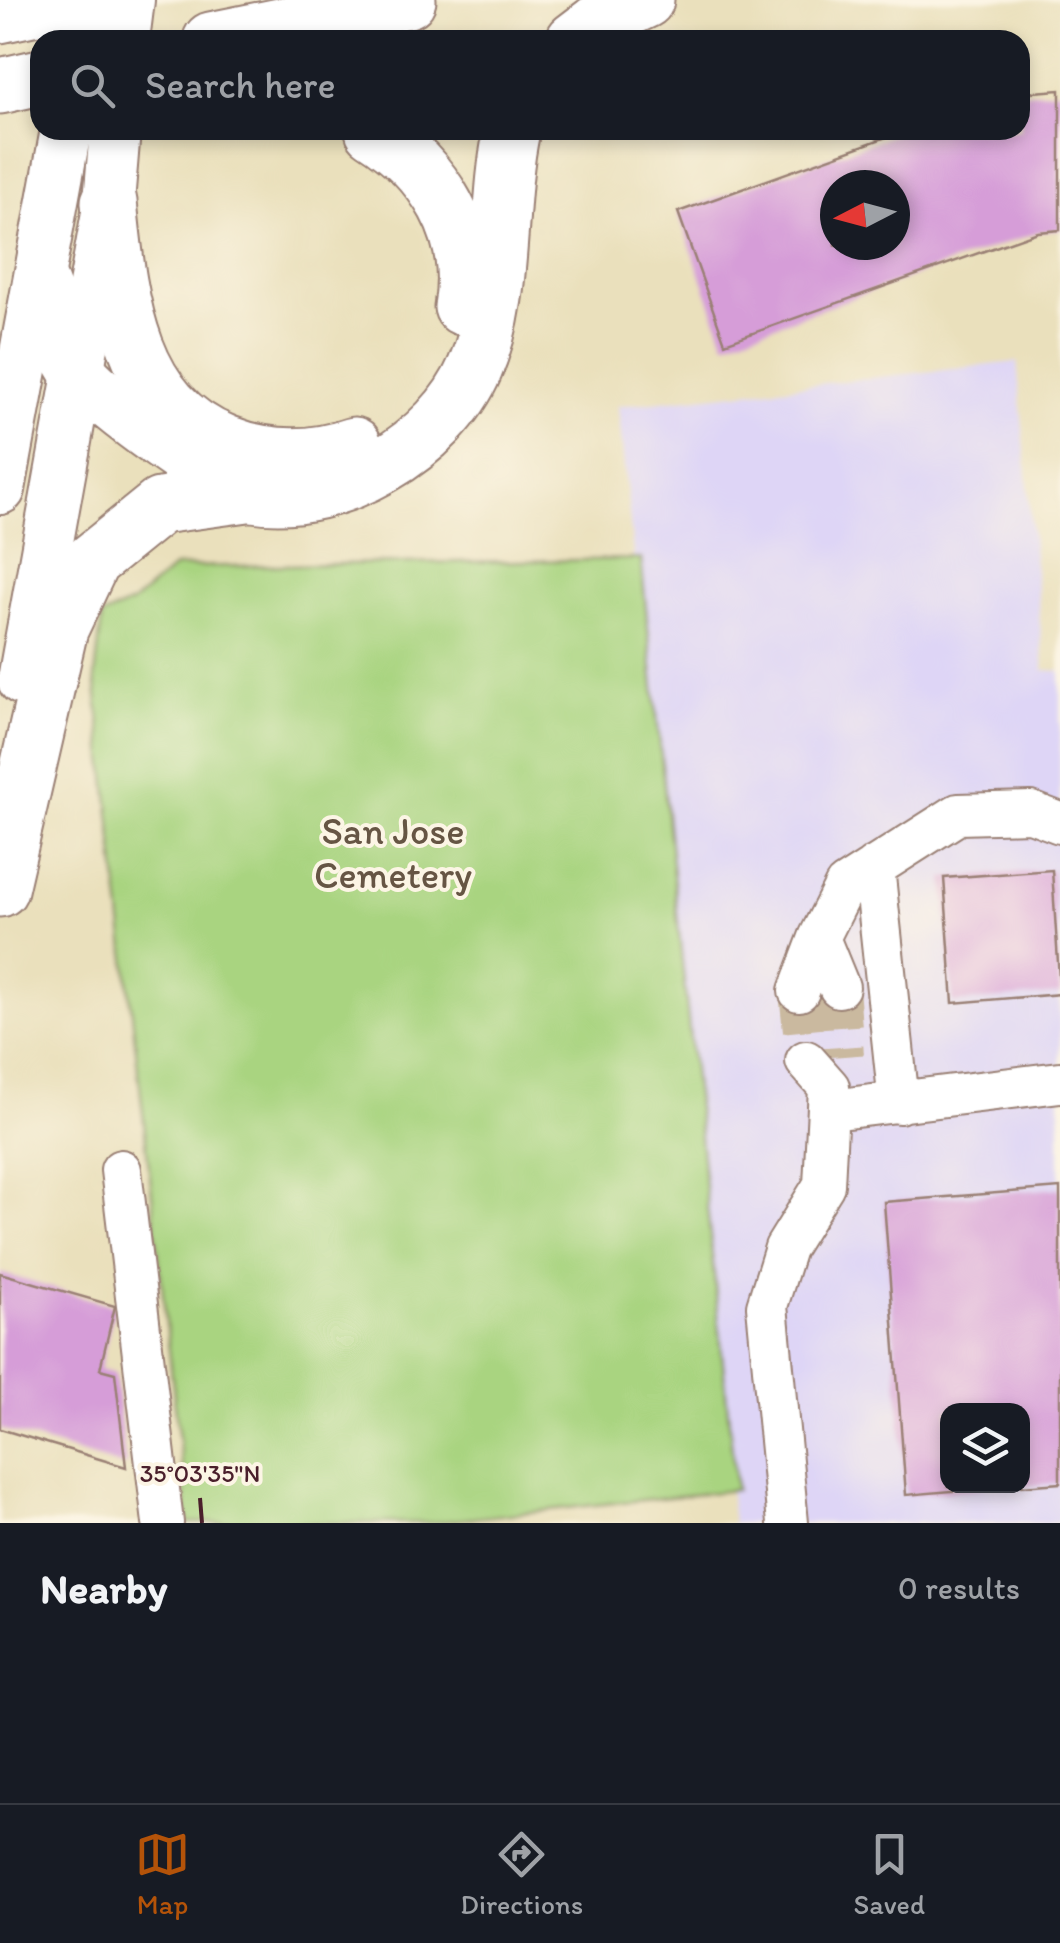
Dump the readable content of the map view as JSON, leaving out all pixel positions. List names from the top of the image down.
{
  "parks": ["San Jose Cemetery"],
  "north": "left",
  "page": {
    "search": "Search here",
    "heading": ["Nearby", "0 results"],
    "nav": ["Map", "Directions", "Saved"]
  },
  "coordinates": ["35°03'35\"N"]
}
